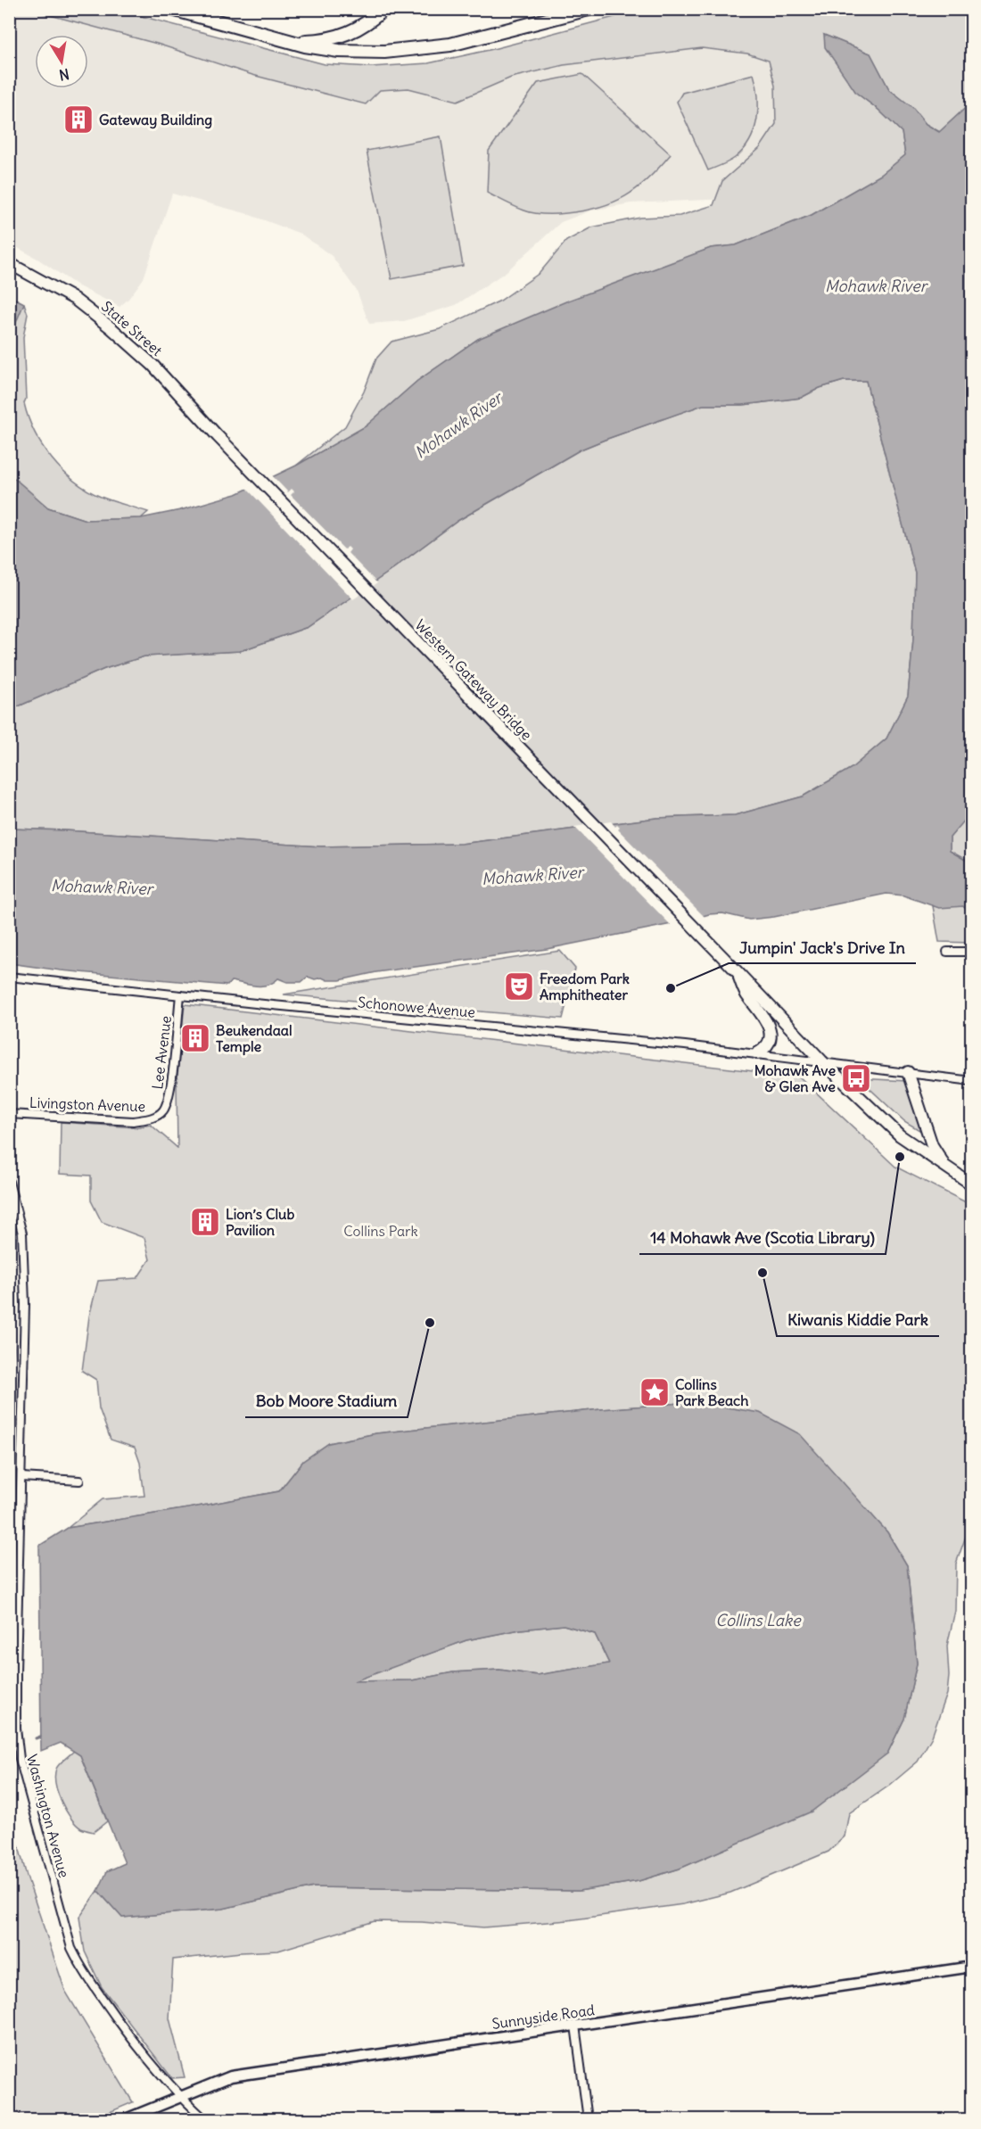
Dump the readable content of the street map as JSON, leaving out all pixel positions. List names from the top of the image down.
{
  "streets": {
    "main road": ["State Street", "Western Gateway Bridge"],
    "street": [
      "Schonowe Avenue",
      "Lee Avenue",
      "Livingston Avenue",
      "Washington Avenue",
      "Sunnyside Road"
    ]
  },
  "crossings": [
    ["State Street", "Western Gateway Bridge"],
    ["Western Gateway Bridge", "Schonowe Avenue"],
    ["Schonowe Avenue", "Lee Avenue"],
    ["Lee Avenue", "Livingston Avenue"],
    ["Washington Avenue", "Sunnyside Road"]
  ],
  "water": ["Mohawk River", "Collins Lake"],
  "parks": ["Collins Park"],
  "places": {
    "building": ["Gateway Building", "Beukendaal Temple", "Lion’s Club Pavilion"],
    "theatre": ["Freedom Park Amphitheater"],
    "other": [
      "Jumpin' Jack's Drive In",
      "14 Mohawk Ave (Scotia Library)",
      "Kiwanis Kiddie Park",
      "Bob Moore Stadium"
    ],
    "bus stop": ["Mohawk Ave & Glen Ave"],
    "place": ["Collins Park Beach"]
  },
  "north": "bottom"
}
